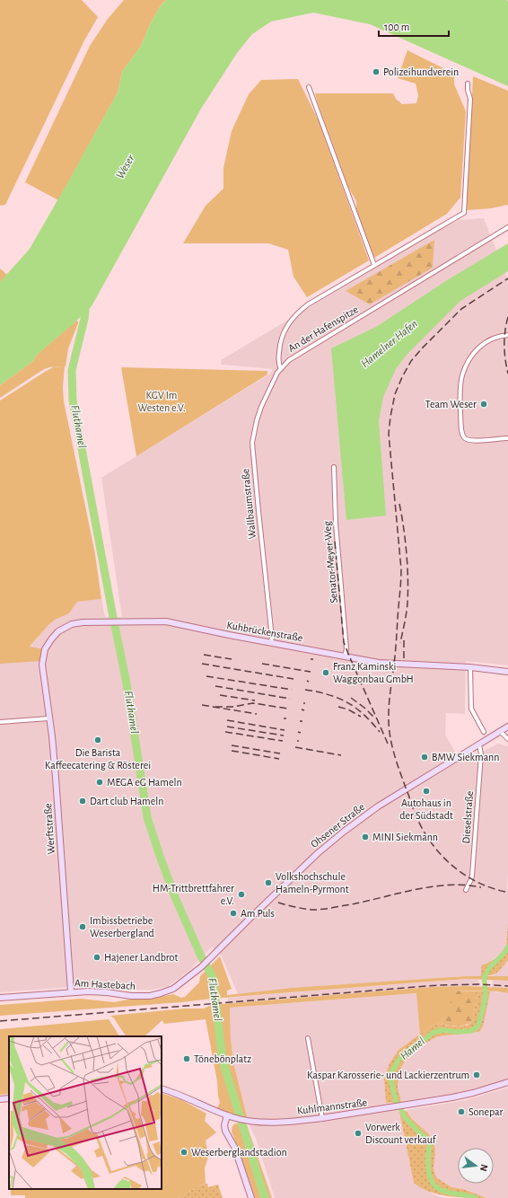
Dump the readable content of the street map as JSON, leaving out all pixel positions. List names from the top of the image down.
{
  "streets": {
    "main road": [
      "Kuhbrückenstraße",
      "Ohsener Straße",
      "Werftstraße",
      "Am Hastebach",
      "Kuhlmannstraße"
    ],
    "street": [
      "An der Hafenspitze",
      "Wallbaumstraße",
      "Senator-Meyer-Weg",
      "Dieselstraße"
    ]
  },
  "crossings": [
    ["An der Hafenspitze", "Wallbaumstraße"],
    ["Wallbaumstraße", "Kuhbrückenstraße"],
    ["Senator-Meyer-Weg", "Kuhbrückenstraße"],
    ["Kuhbrückenstraße", "Werftstraße"],
    ["Dieselstraße", "Ohsener Straße"],
    ["Ohsener Straße", "Am Hastebach"],
    ["Werftstraße", "Am Hastebach"]
  ],
  "water": [
    "Weser",
    "Hamelner Hafen",
    "Fluthamel",
    "Hamel"
  ],
  "parks": ["KGV Im Westen e.V."],
  "places": [
    "Polizeihundverein",
    "Team Weser",
    "Franz Kaminski Waggonbau GmbH",
    "Die Barista Kaffeecatering & Rösterei",
    "BMW Siekmann",
    "MEGA eG Hameln",
    "Autohaus in der Südstadt",
    "Dart club Hameln",
    "MINI Siekmann",
    "Volkshochschule Hameln-Pyrmont",
    "HM-Trittbrettfahrer e.V.",
    "Am Puls",
    "Imbissbetriebe Weserbergland",
    "Hajener Landbrot",
    "Tönebönplatz",
    "Kaspar Karosserie- und Lackierzentrum",
    "Sonepar",
    "Vorwerk Discount verkauf",
    "Weserberglandstadion"
  ],
  "scale_bar": "100 m",
  "north": "right"
}
